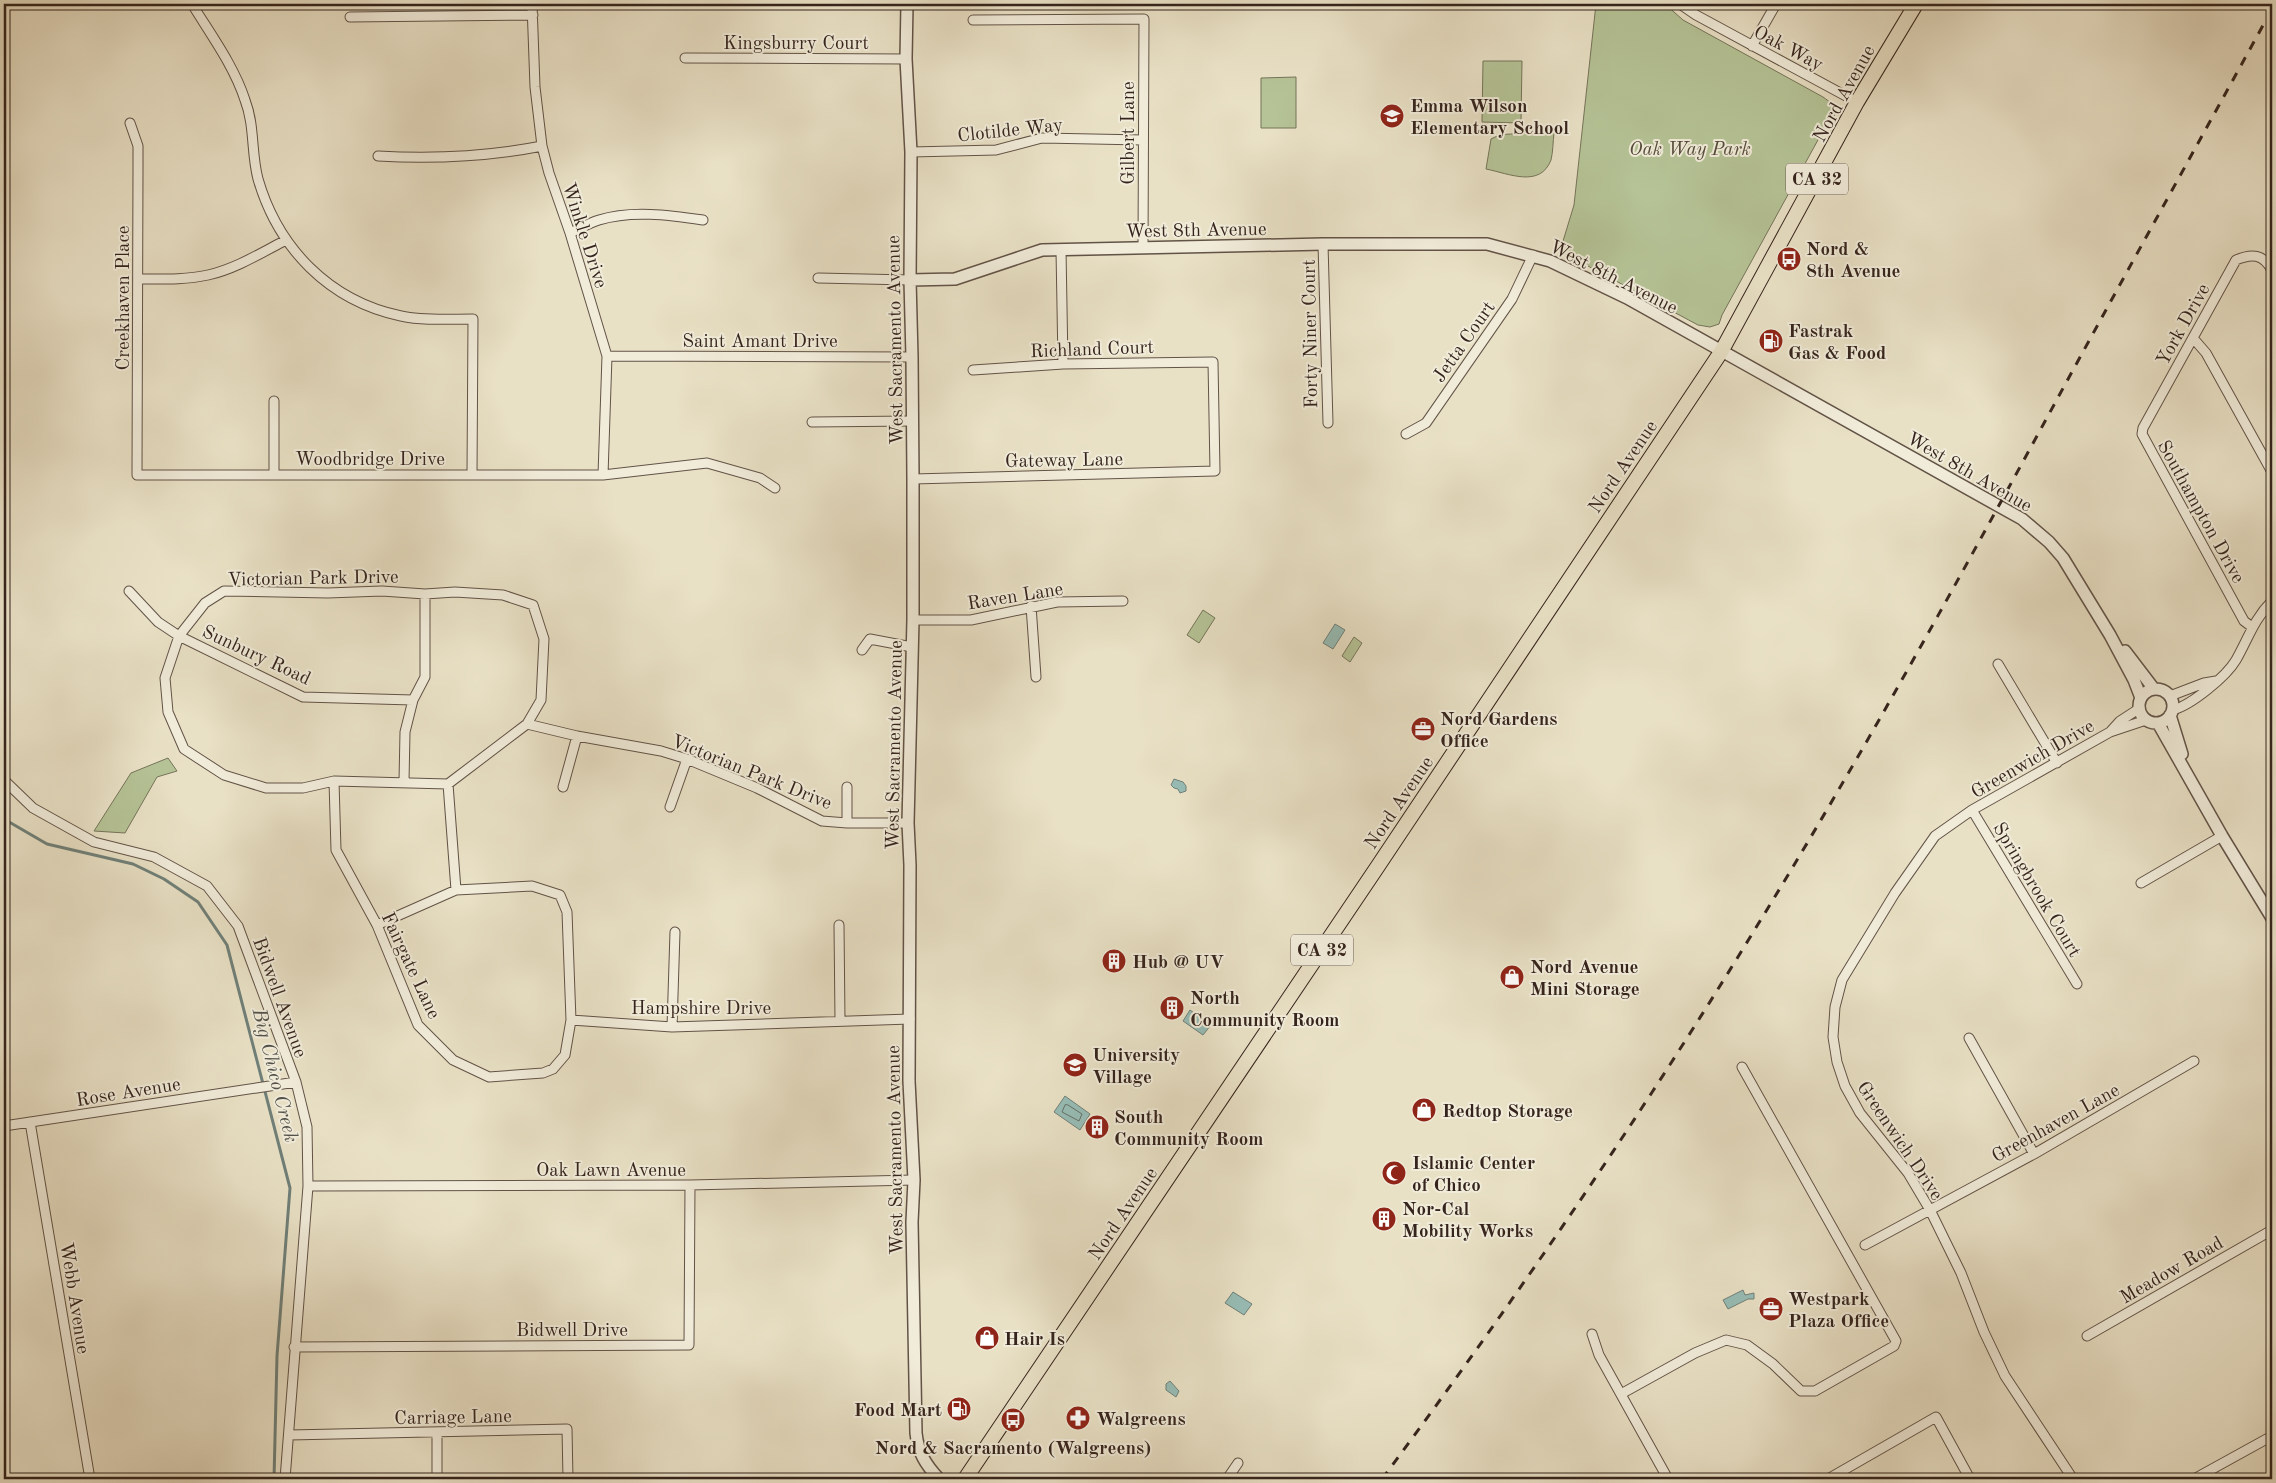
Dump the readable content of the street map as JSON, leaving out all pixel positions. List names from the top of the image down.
{
  "streets": {
    "main road": ["Nord Avenue", "CA 32"],
    "street": [
      "Kingsburry Court",
      "Oak Way",
      "Clotilde Way",
      "Gilbert Lane",
      "West 8th Avenue",
      "Winkle Drive",
      "Creekhaven Place",
      "York Drive",
      "Forty Niner Court",
      "Saint Amant Drive",
      "West Sacramento Avenue",
      "Jetta Court",
      "Richland Court",
      "Woodbridge Drive",
      "Gateway Lane",
      "Southampton Drive",
      "Victorian Park Drive",
      "Raven Lane",
      "Sunbury Road",
      "Greenwich Drive",
      "Springbrook Court",
      "Fairgate Lane",
      "Bidwell Avenue",
      "Hampshire Drive",
      "Rose Avenue",
      "Greenhaven Lane",
      "Oak Lawn Avenue",
      "Meadow Road",
      "Webb Avenue",
      "Bidwell Drive",
      "Carriage Lane"
    ]
  },
  "crossings": [
    ["Kingsburry Court", "West Sacramento Avenue"],
    ["Oak Way", "Nord Avenue"],
    ["Nord Avenue", "West 8th Avenue"],
    ["Clotilde Way", "Gilbert Lane"],
    ["Clotilde Way", "West Sacramento Avenue"],
    ["Gilbert Lane", "West 8th Avenue"],
    ["West 8th Avenue", "Forty Niner Court"],
    ["West 8th Avenue", "West Sacramento Avenue"],
    ["West 8th Avenue", "Jetta Court"],
    ["West 8th Avenue", "Greenwich Drive"],
    ["Winkle Drive", "Saint Amant Drive"],
    ["Winkle Drive", "Woodbridge Drive"],
    ["Creekhaven Place", "Woodbridge Drive"],
    ["York Drive", "Southampton Drive"],
    ["Saint Amant Drive", "West Sacramento Avenue"],
    ["West Sacramento Avenue", "Gateway Lane"],
    ["West Sacramento Avenue", "Victorian Park Drive"],
    ["West Sacramento Avenue", "Raven Lane"],
    ["West Sacramento Avenue", "Hampshire Drive"],
    ["West Sacramento Avenue", "Oak Lawn Avenue"],
    ["Richland Court", "Gateway Lane"],
    ["Victorian Park Drive", "Sunbury Road"],
    ["Victorian Park Drive", "Fairgate Lane"],
    ["Greenwich Drive", "Springbrook Court"],
    ["Greenwich Drive", "Greenhaven Lane"],
    ["Fairgate Lane", "Hampshire Drive"],
    ["Bidwell Avenue", "Rose Avenue"],
    ["Bidwell Avenue", "Oak Lawn Avenue"],
    ["Bidwell Avenue", "Bidwell Drive"],
    ["Bidwell Avenue", "Carriage Lane"],
    ["Rose Avenue", "Webb Avenue"],
    ["Oak Lawn Avenue", "Bidwell Drive"]
  ],
  "water": ["Big Chico Creek"],
  "parks": ["Oak Way Park"],
  "places": {
    "school or university": ["Emma Wilson Elementary School", "University Village"],
    "bus stop": ["Nord & 8th Avenue", "Nord & Sacramento (Walgreens)"],
    "fuel station": ["Fastrak Gas & Food", "Food Mart"],
    "office": ["Nord Gardens Office", "Westpark Plaza Office"],
    "building": [
      "Hub @ UV",
      "North Community Room",
      "South Community Room",
      "Nor-Cal Mobility Works"
    ],
    "shop": ["Nord Avenue Mini Storage", "Redtop Storage", "Hair Is"],
    "mosque": ["Islamic Center of Chico"],
    "pharmacy": ["Walgreens"]
  }
}
